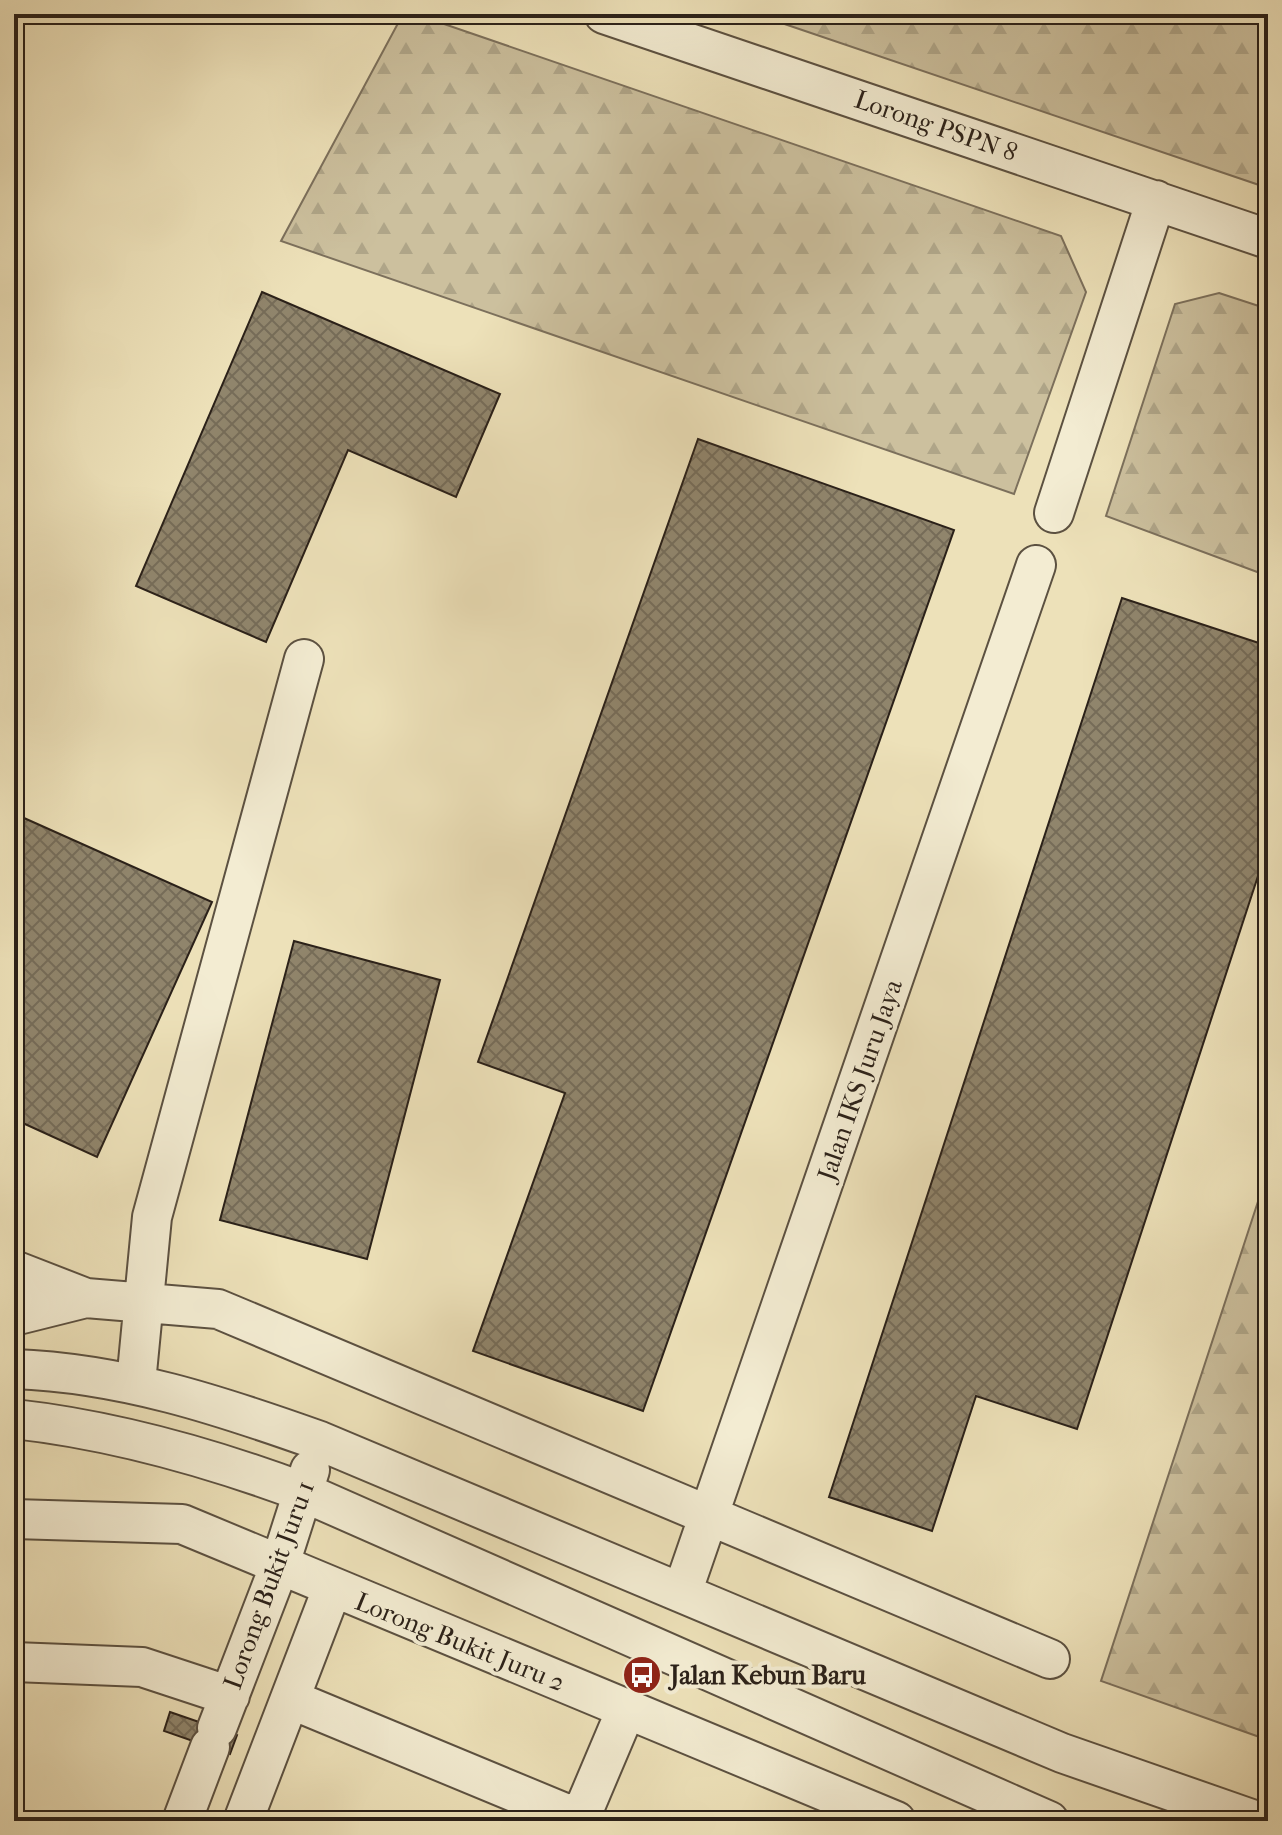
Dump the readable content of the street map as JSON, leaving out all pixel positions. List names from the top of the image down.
{
  "streets": {
    "street": [
      "Lorong PSPN 8",
      "Jalan IKS Juru Jaya",
      "Lorong Bukit Juru 1",
      "Lorong Bukit Juru 2"
    ]
  },
  "crossings": [
    ["Lorong Bukit Juru 1", "Lorong Bukit Juru 2"]
  ],
  "places": {
    "bus stop": ["Jalan Kebun Baru"]
  }
}
